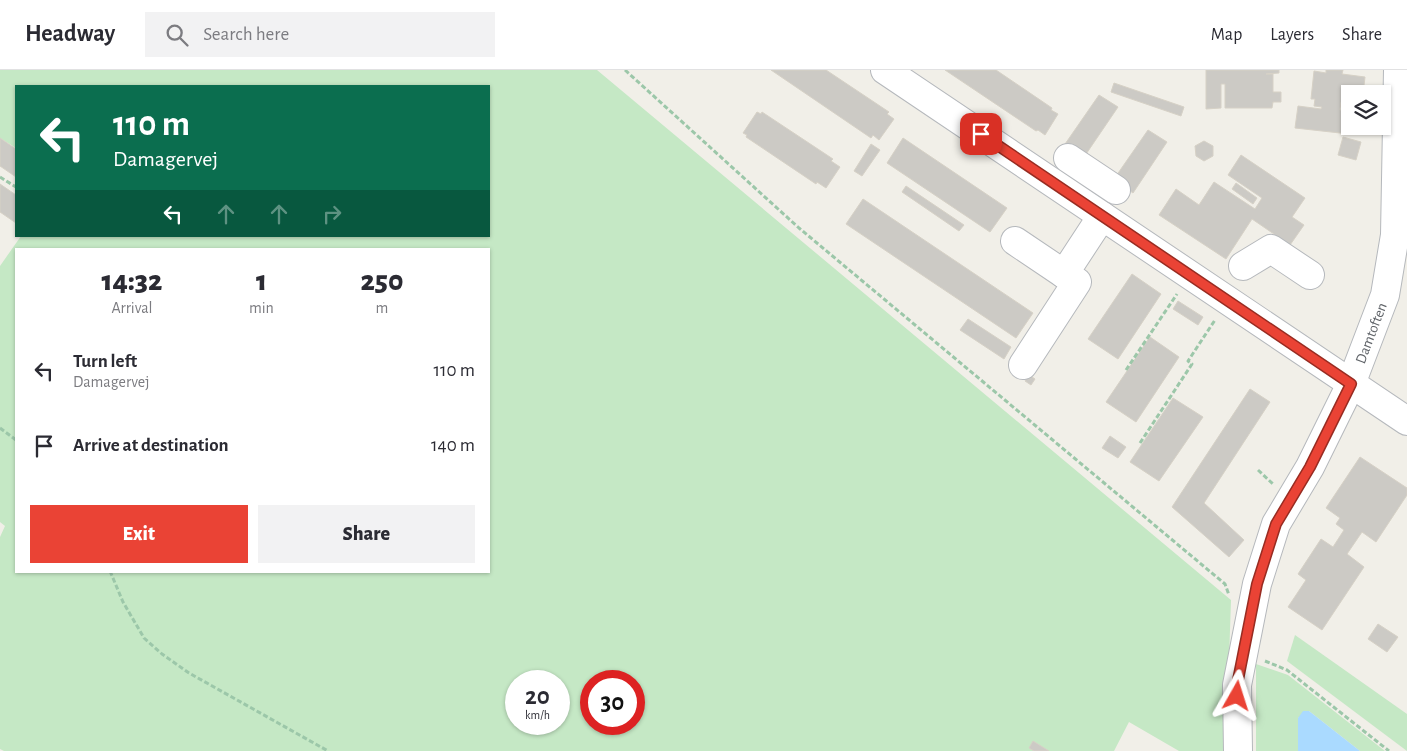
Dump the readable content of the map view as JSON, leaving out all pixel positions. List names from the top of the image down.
{
  "streets": {
    "street": ["Damtoften"]
  },
  "page": {
    "header": "Headway",
    "search": "Search here",
    "nav": ["Map", "Layers", "Share"],
    "turn": ["110 m", "Damagervej"],
    "eta": [
      "14:32",
      "Arrival",
      "1",
      "min",
      "250",
      "m"
    ],
    "list": [
      {
        "name": "Turn left",
        "note": "Damagervej",
        "value": "110 m"
      },
      {
        "name": "Arrive at destination",
        "value": "140 m"
      }
    ],
    "buttons": ["Exit", "Share"],
    "speed": "20 km/h",
    "limit": "30"
  }
}
